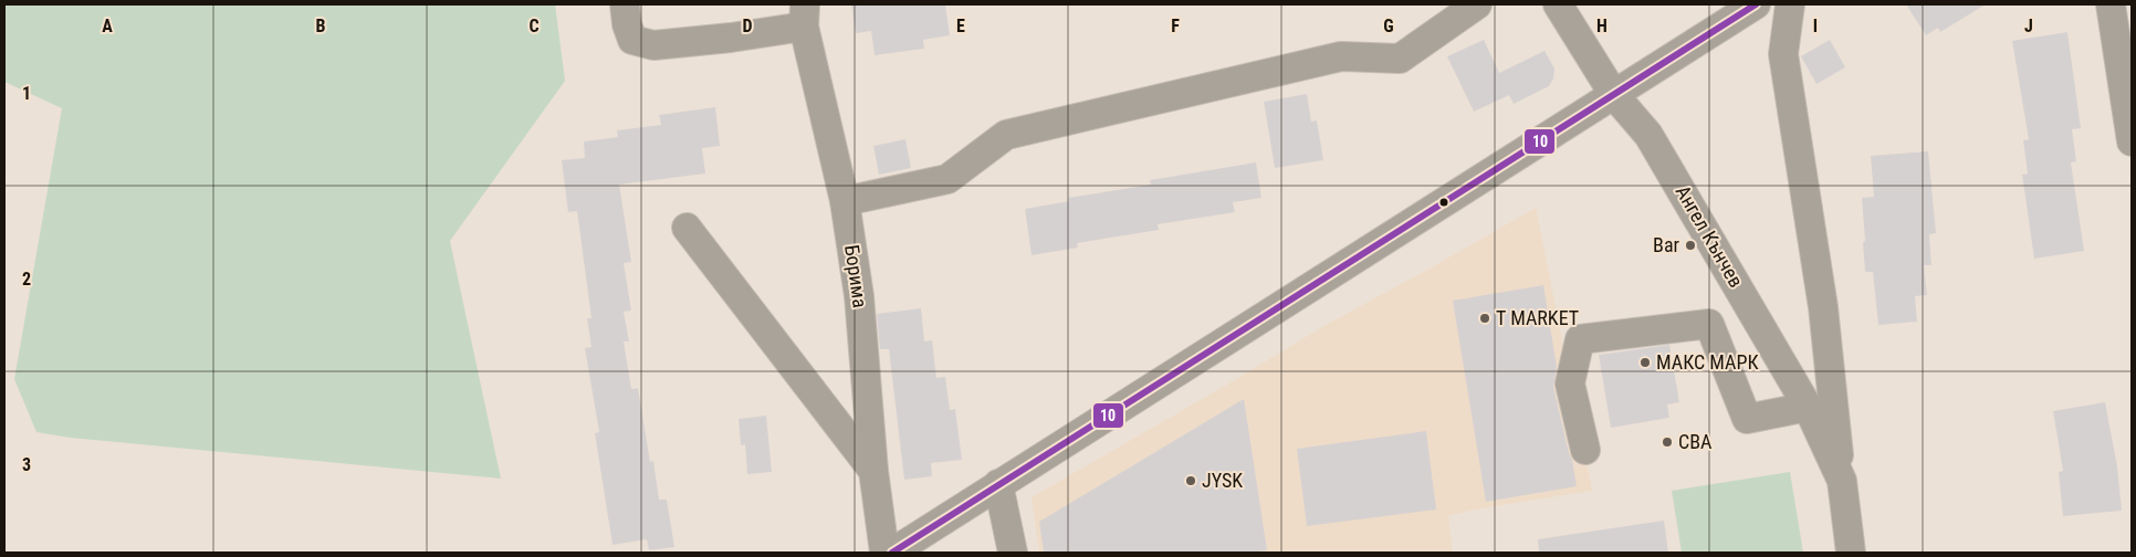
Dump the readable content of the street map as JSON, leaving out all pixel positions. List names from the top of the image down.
{
  "streets": {
    "street": ["Ангел Кънчев", "Борима"]
  },
  "places": [
    "Bar",
    "T MARKET",
    "МАКС МАРК",
    "CBA",
    "JYSK"
  ],
  "lines": ["transit line 10"],
  "grid": {
    "columns": [
      "A",
      "B",
      "C",
      "D",
      "E",
      "F",
      "G",
      "H",
      "I",
      "J"
    ],
    "rows": ["1", "2", "3"]
  }
}
